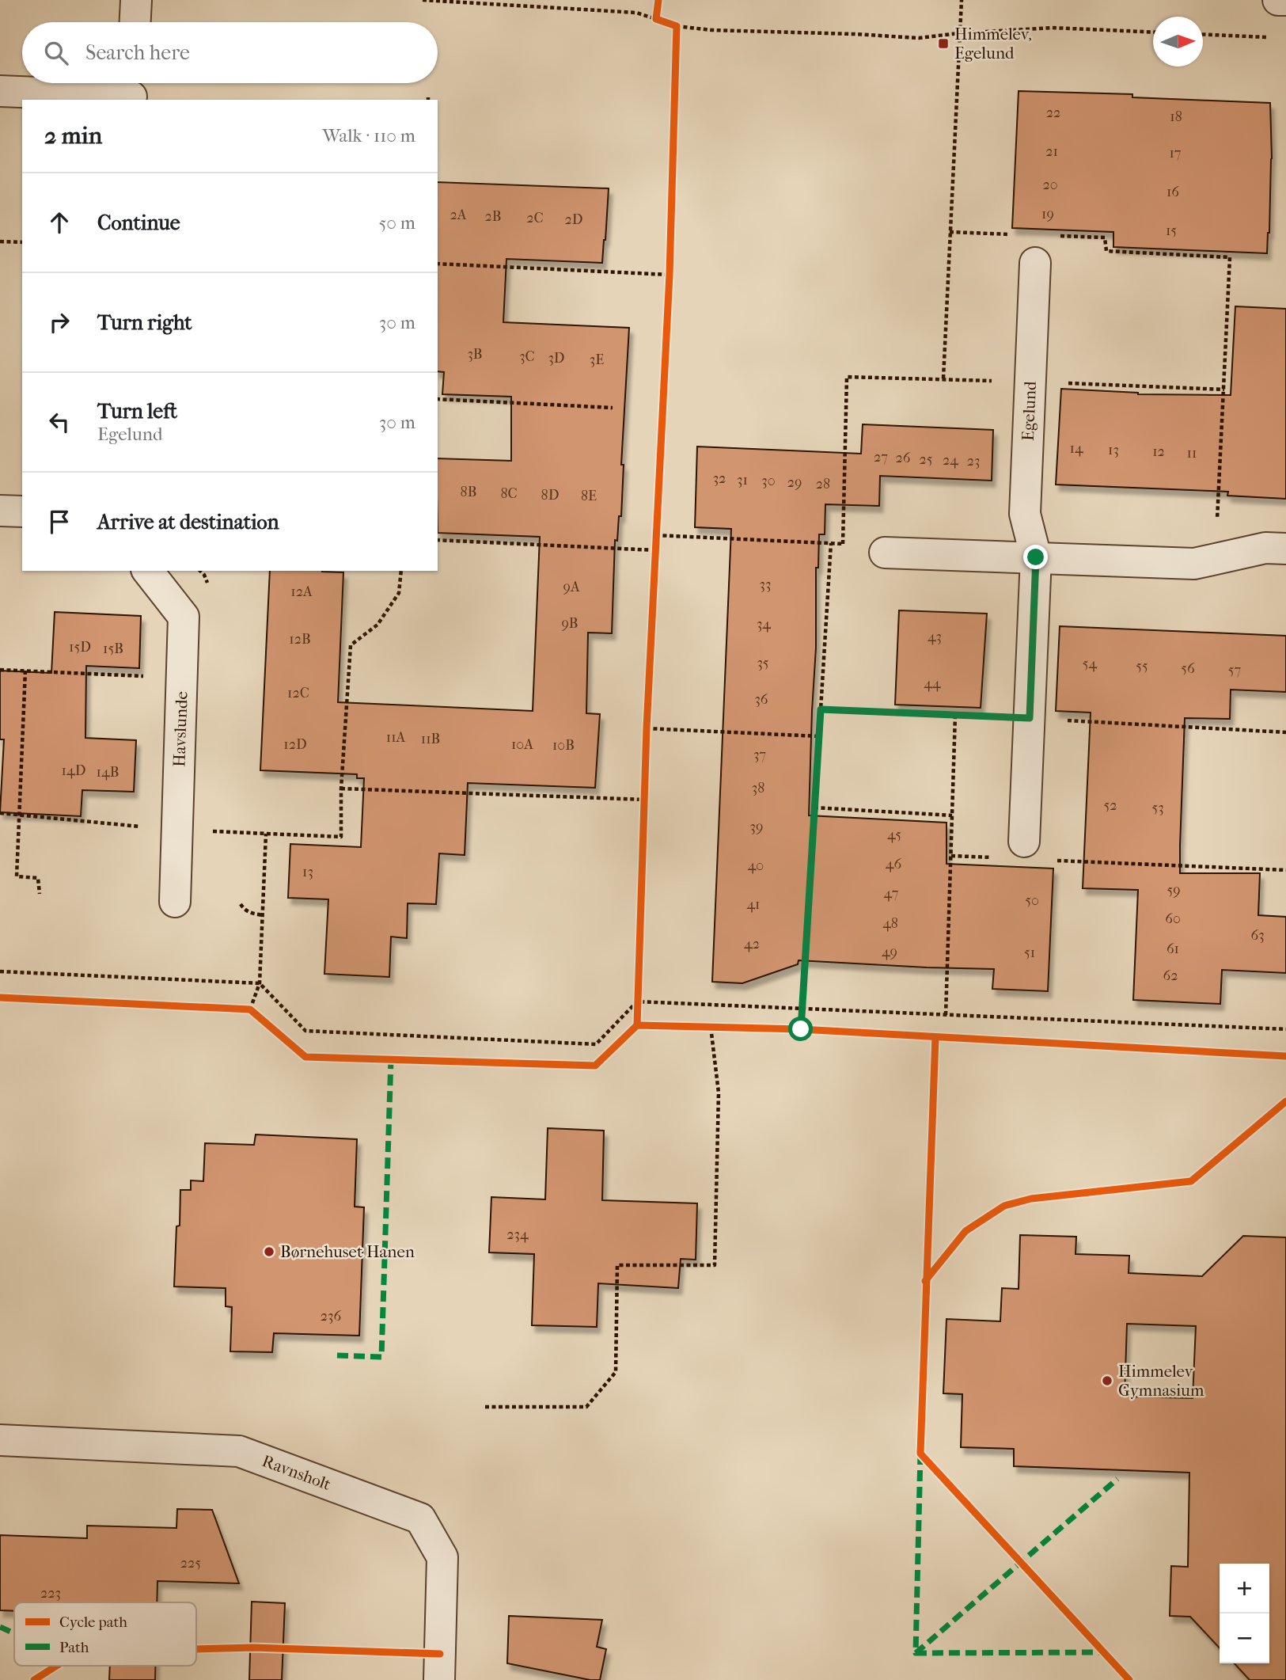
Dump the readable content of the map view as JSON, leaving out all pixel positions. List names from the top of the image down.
{
  "streets": {
    "street": ["Egelund", "Havslunde", "Ravnsholt"]
  },
  "places": {
    "transit": ["Himmelev, Egelund"],
    "other": ["Børnehuset Hanen", "Himmelev Gymnasium"]
  },
  "house_numbers": [
    "22",
    "18",
    "21",
    "17",
    "20",
    "16",
    "19",
    "2A",
    "2B",
    "2C",
    "2D",
    "15",
    "3B",
    "3C",
    "3D",
    "3E",
    "14",
    "13",
    "12",
    "11",
    "27",
    "26",
    "25",
    "24",
    "23",
    "32",
    "31",
    "30",
    "29",
    "28",
    "8B",
    "8C",
    "8D",
    "8E",
    "33",
    "9A",
    "12A",
    "9B",
    "34",
    "43",
    "12B",
    "15D",
    "15B",
    "35",
    "54",
    "55",
    "56",
    "57",
    "44",
    "12C",
    "36",
    "11A",
    "11B",
    "12D",
    "10A",
    "10B",
    "37",
    "14D",
    "14B",
    "38",
    "52",
    "53",
    "39",
    "45",
    "46",
    "40",
    "13",
    "59",
    "47",
    "50",
    "41",
    "60",
    "48",
    "63",
    "42",
    "61",
    "49",
    "51",
    "62",
    "234",
    "236",
    "225",
    "223"
  ],
  "legend": ["Cycle path", "Path"],
  "north": "right",
  "page": {
    "search": "Search here",
    "heading": ["2 min", "Walk · 110 m"],
    "list": [
      ["Continue", "50 m"],
      ["Turn right", "30 m"],
      ["Turn left", "Egelund", "30 m"],
      "Arrive at destination"
    ],
    "map_buttons": ["+", "−"]
  }
}
